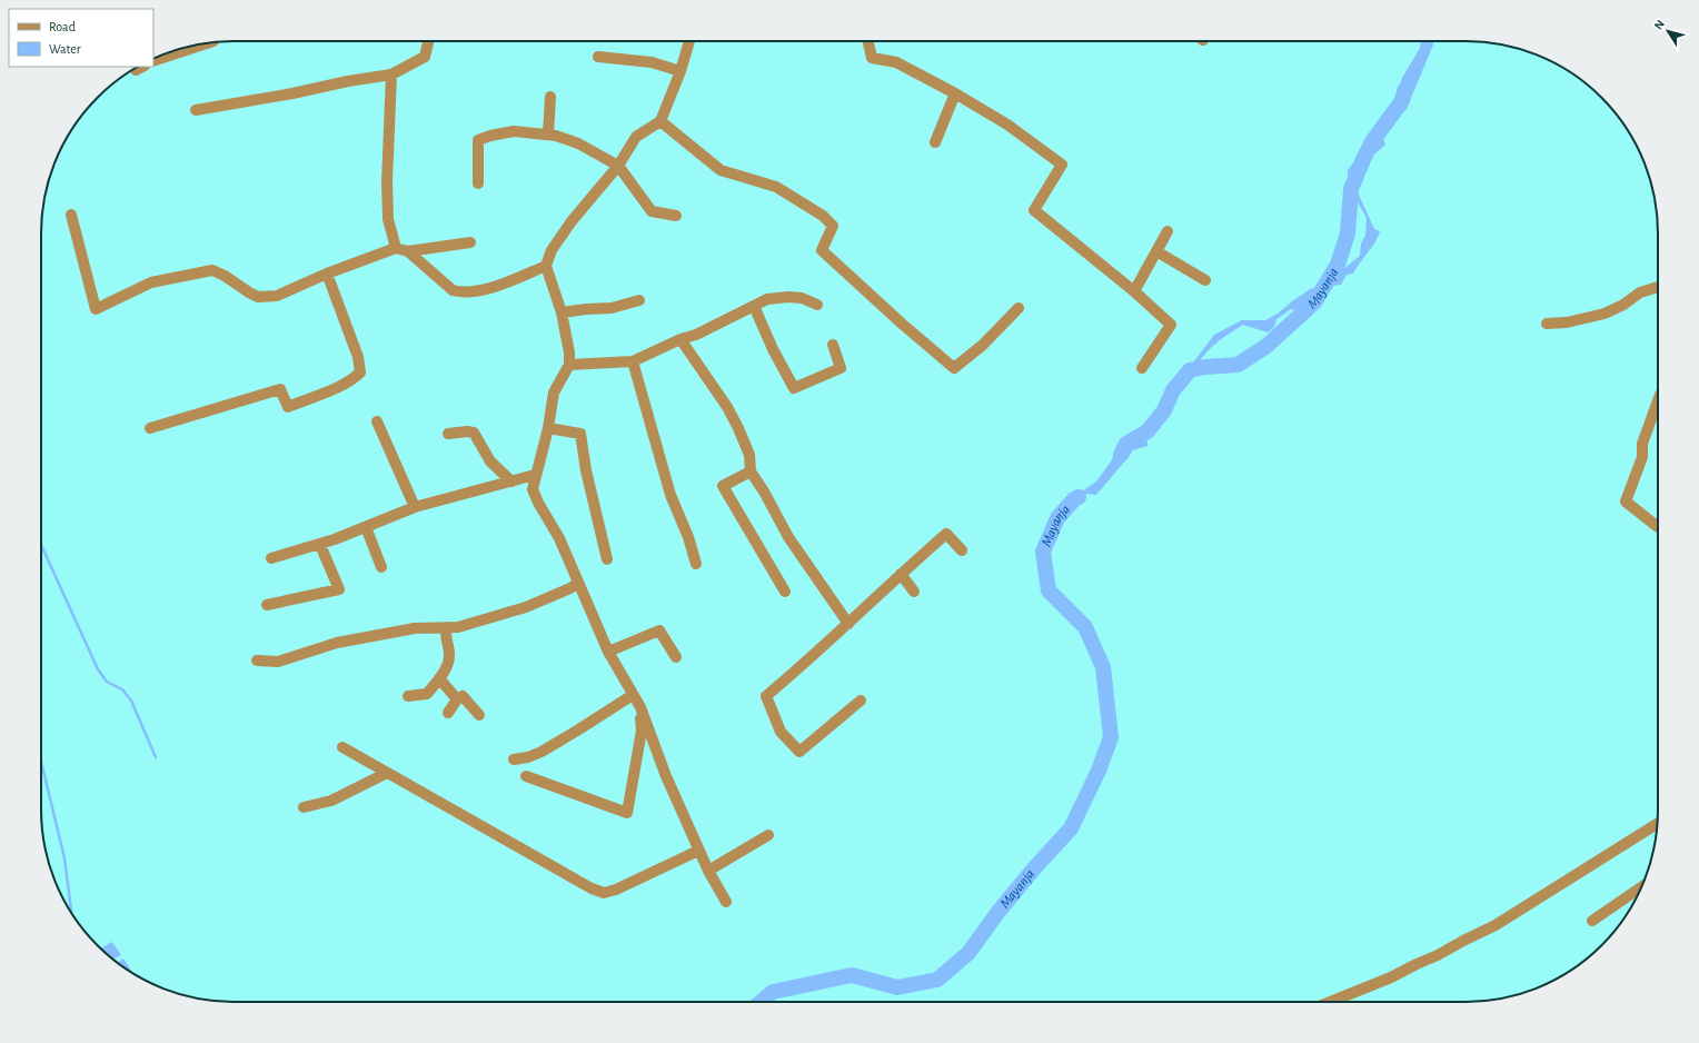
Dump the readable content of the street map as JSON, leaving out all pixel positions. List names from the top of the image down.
{
  "water": ["Mayanja"],
  "legend": ["Road", "Water"],
  "north": "top left"
}
